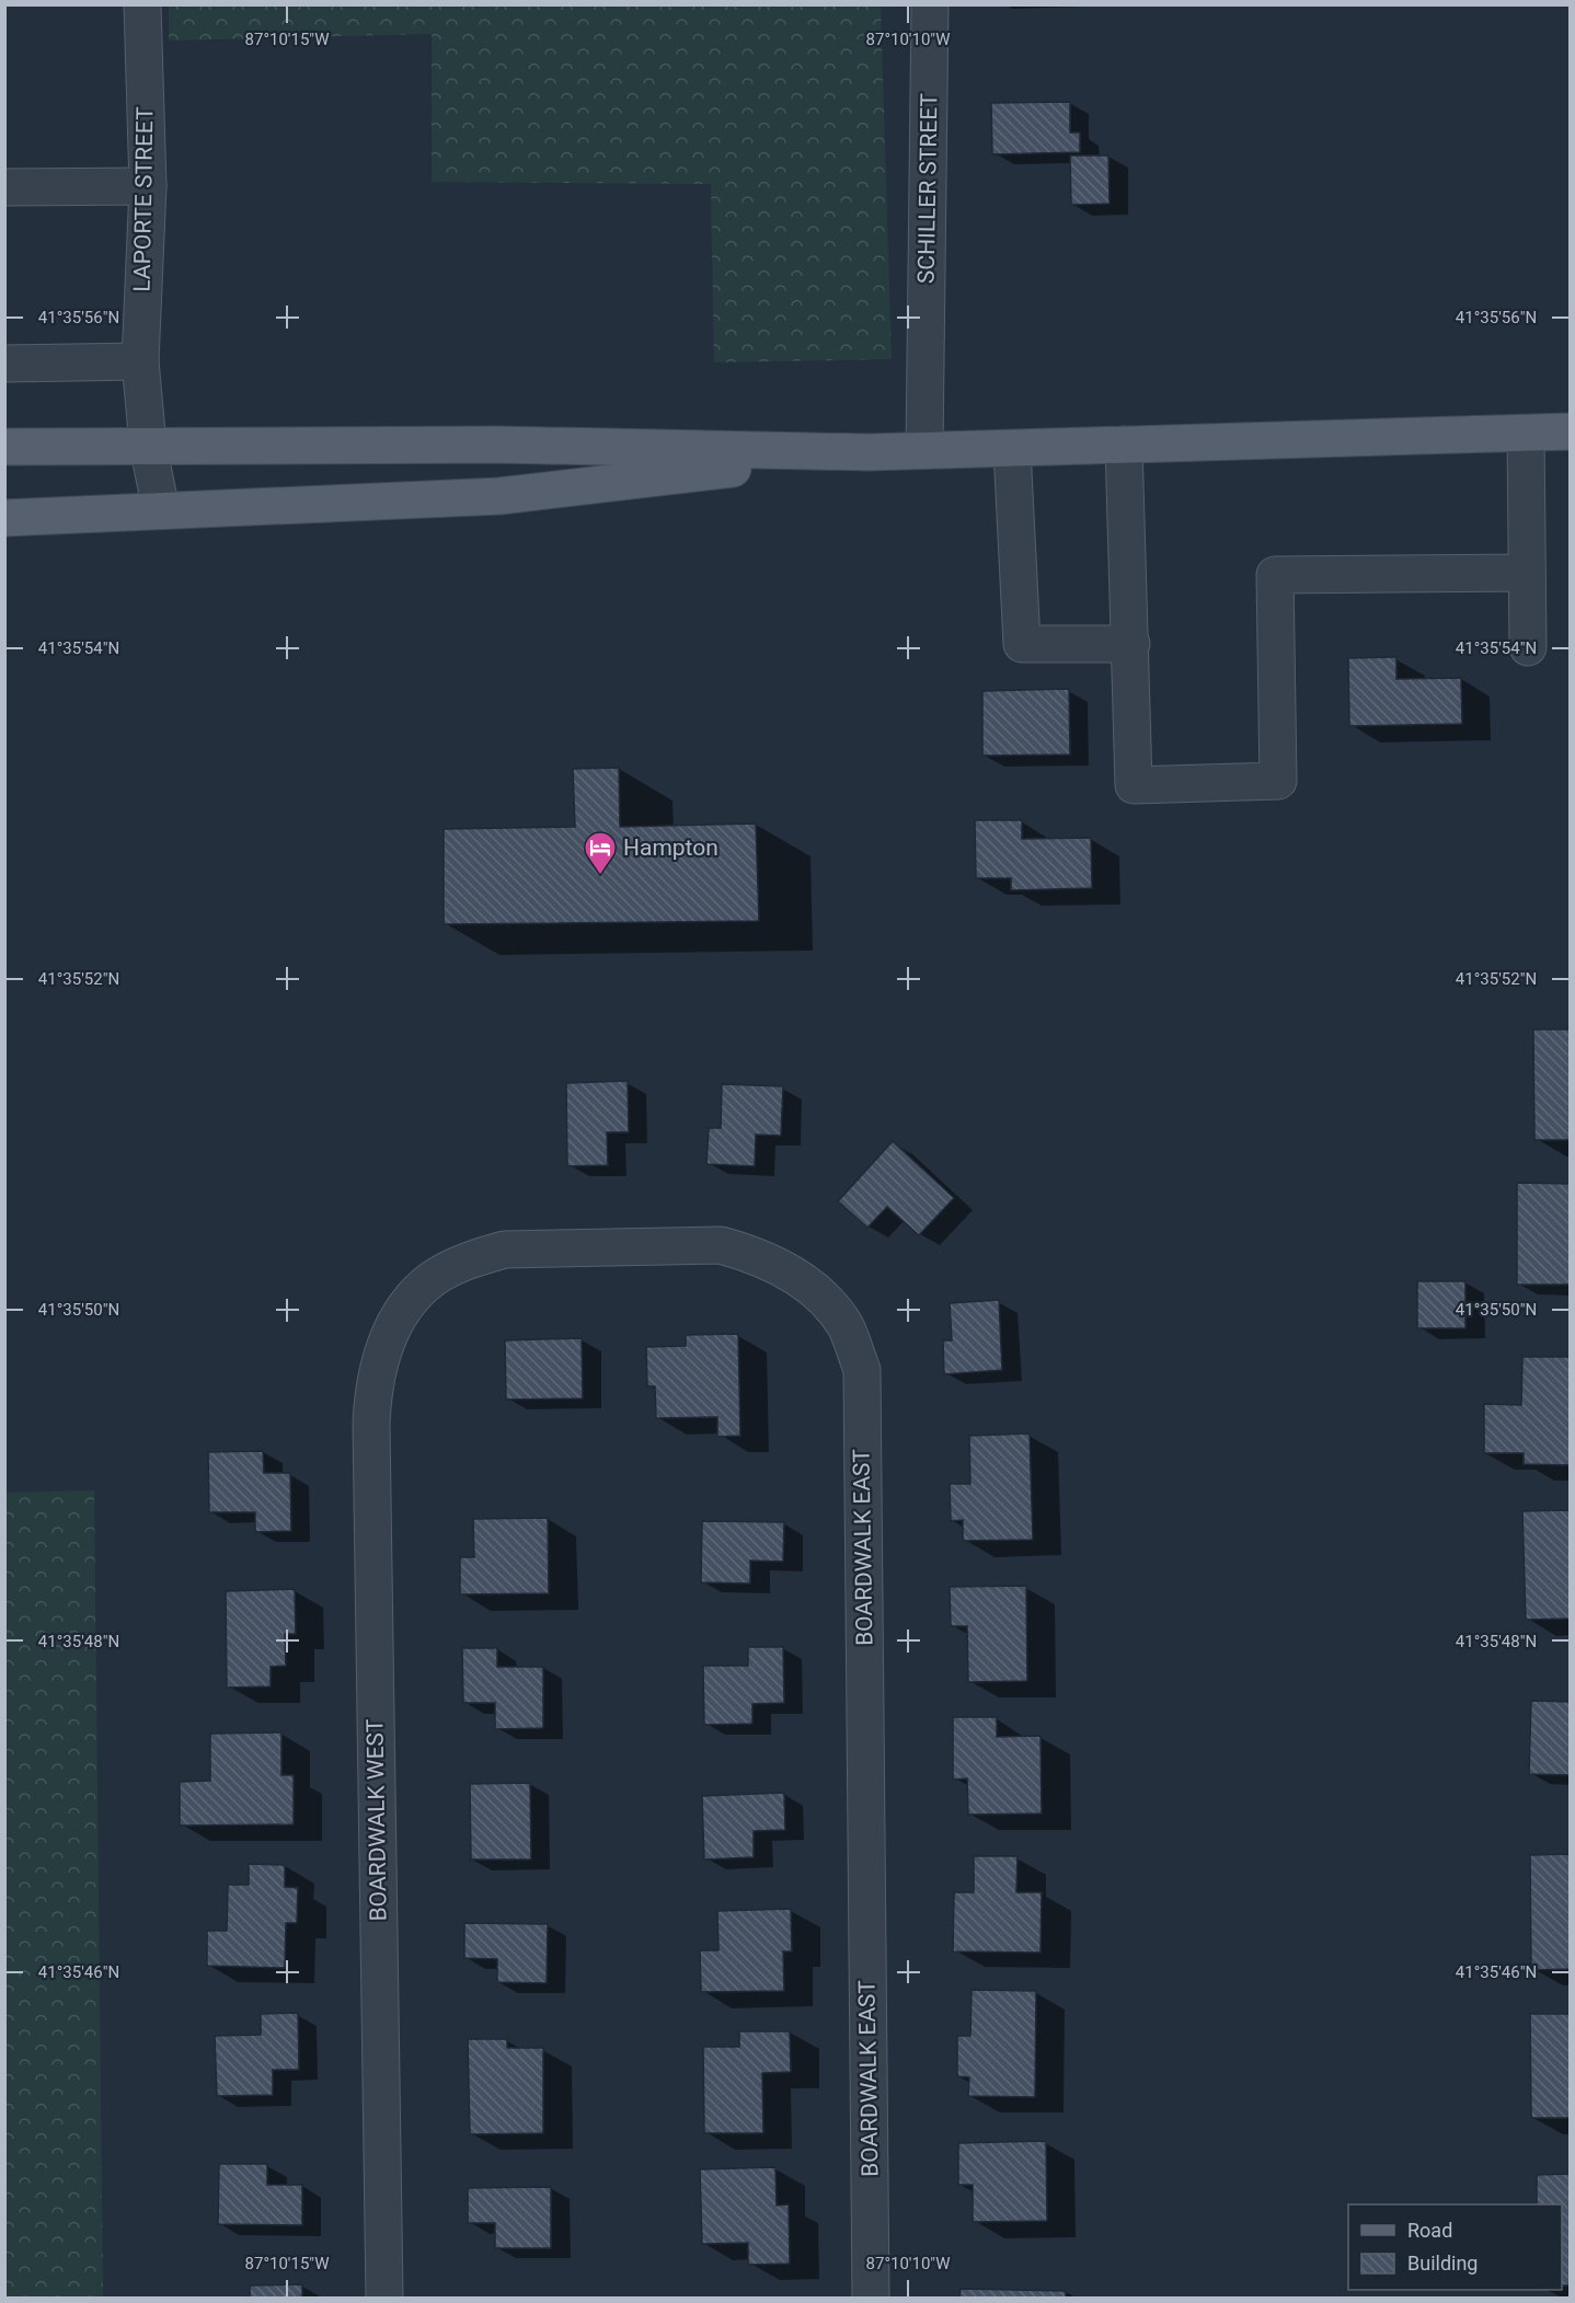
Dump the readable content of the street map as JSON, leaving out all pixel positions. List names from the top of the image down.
{
  "streets": {
    "street": [
      "SCHILLER STREET",
      "LAPORTE STREET",
      "BOARDWALK EAST",
      "BOARDWALK WEST"
    ]
  },
  "crossings": [
    ["BOARDWALK EAST", "BOARDWALK WEST"]
  ],
  "places": {
    "hotel": ["Hampton"]
  },
  "legend": ["Road", "Building"],
  "coordinates": [
    "87°10'15\"W",
    "87°10'10\"W",
    "41°35'56\"N",
    "41°35'54\"N",
    "41°35'52\"N",
    "41°35'50\"N",
    "41°35'48\"N",
    "41°35'46\"N"
  ]
}
